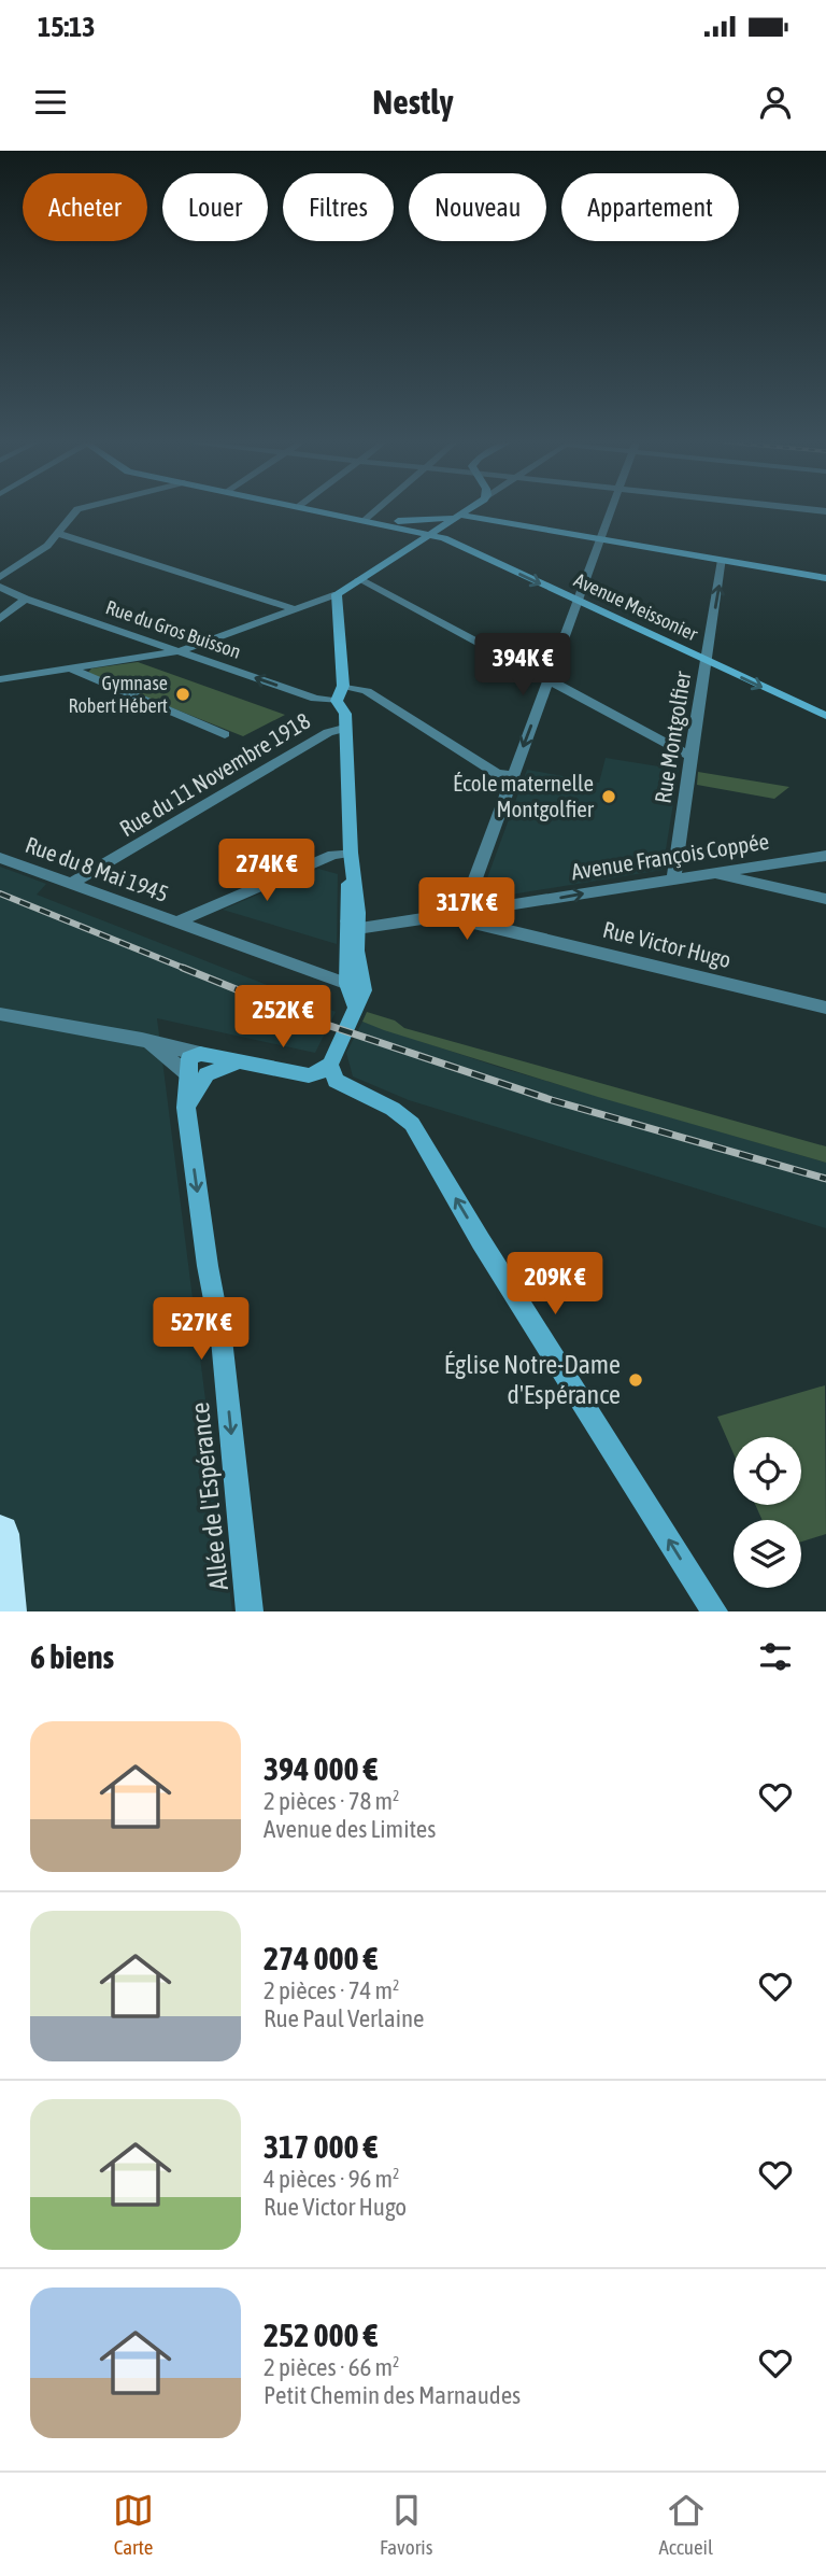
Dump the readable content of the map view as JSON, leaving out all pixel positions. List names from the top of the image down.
{
  "streets": {
    "street": [
      "Avenue Meissonier",
      "Rue du Gros Buisson",
      "Rue Montgolfier",
      "Rue du 11 Novembre 1918",
      "Avenue François Coppée",
      "Rue du 8 Mai 1945",
      "Rue Victor Hugo",
      "Allée de l'Espérance"
    ]
  },
  "crossings": [
    ["Avenue Meissonier", "Rue Montgolfier"],
    ["Rue Montgolfier", "Avenue François Coppée"],
    ["Rue du 11 Novembre 1918", "Rue du 8 Mai 1945"],
    ["Avenue François Coppée", "Rue Victor Hugo"]
  ],
  "one_way": ["Avenue François Coppée", "Allée de l'Espérance"],
  "places": ["Gymnase Robert Hébert", "École maternelle Montgolfier", "Église Notre-Dame d'Espérance"],
  "page": {
    "status": "15:13",
    "header": "Nestly",
    "chip": [
      "Acheter",
      "Louer",
      "Filtres",
      "Nouveau",
      "Appartement"
    ],
    "price": [
      "394K €",
      "274K €",
      "317K €",
      "252K €",
      "209K €",
      "527K €"
    ],
    "heading": "6 biens",
    "list": [
      {
        "name": "394 000 €",
        "note": "2 pièces · 78 m² · Avenue des Limites"
      },
      {
        "name": "274 000 €",
        "note": "2 pièces · 74 m² · Rue Paul Verlaine"
      },
      {
        "name": "317 000 €",
        "note": "4 pièces · 96 m² · Rue Victor Hugo"
      },
      {
        "name": "252 000 €",
        "note": "2 pièces · 66 m² · Petit Chemin des Marnaudes"
      }
    ],
    "tabs": ["Carte", "Favoris", "Accueil"]
  }
}
